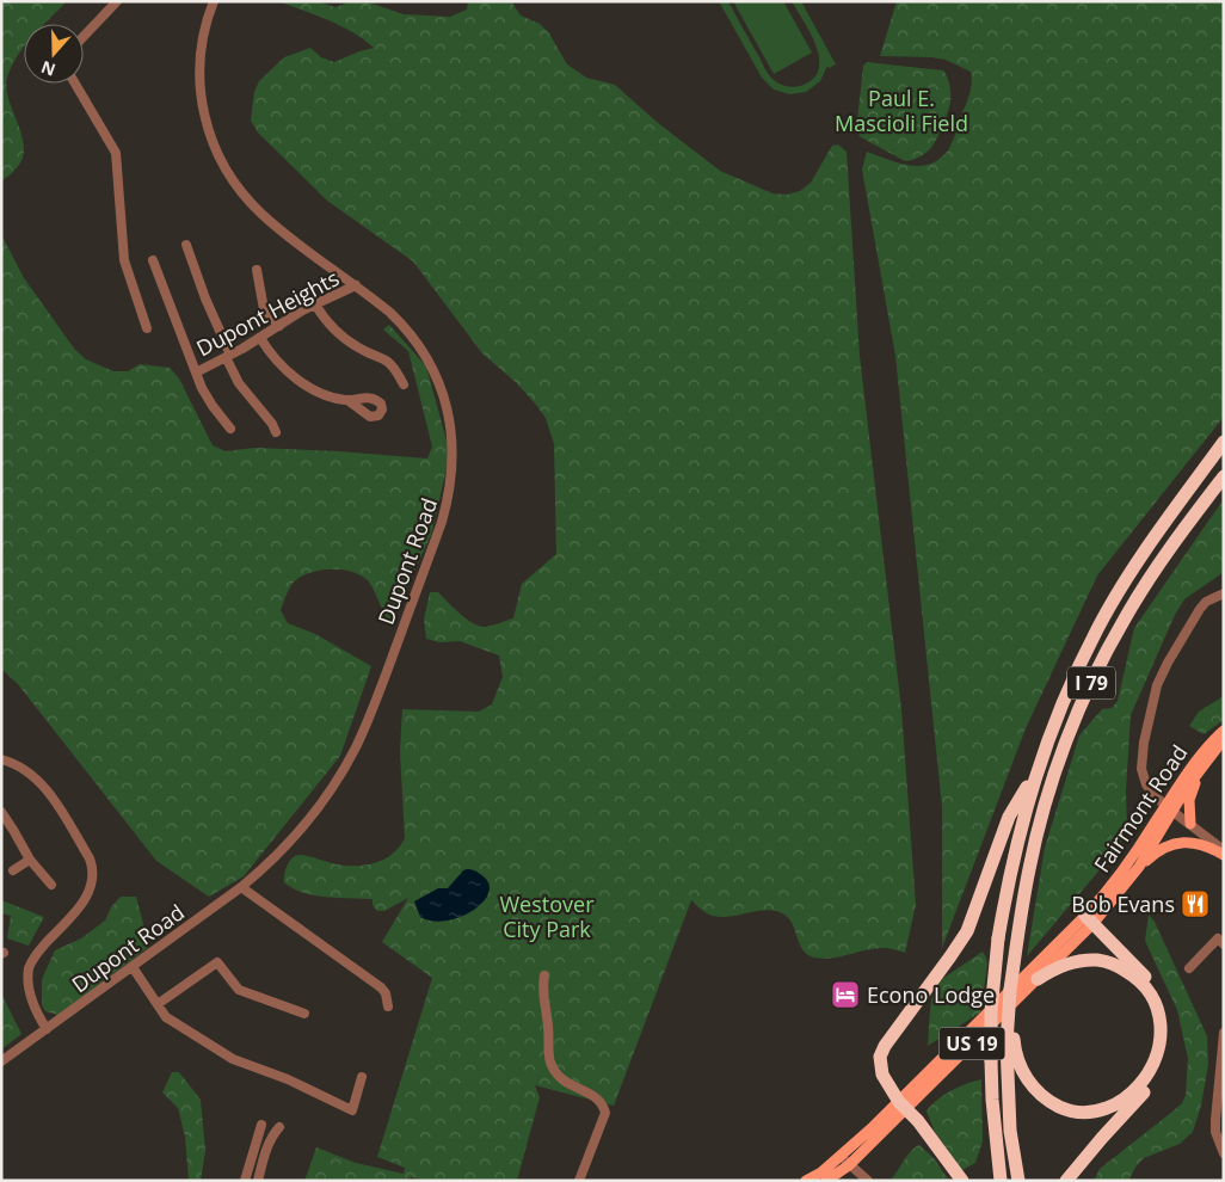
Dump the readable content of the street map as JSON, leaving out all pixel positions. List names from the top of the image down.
{
  "streets": {
    "highway": ["I 79"],
    "main road": ["Fairmont Road", "US 19"],
    "street": ["Dupont Heights", "Dupont Road"]
  },
  "crossings": [
    ["Dupont Heights", "Dupont Road"]
  ],
  "parks": ["Paul E. Mascioli Field", "Westover City Park"],
  "places": {
    "restaurant": ["Bob Evans"],
    "hotel": ["Econo Lodge"]
  },
  "north": "bottom"
}
